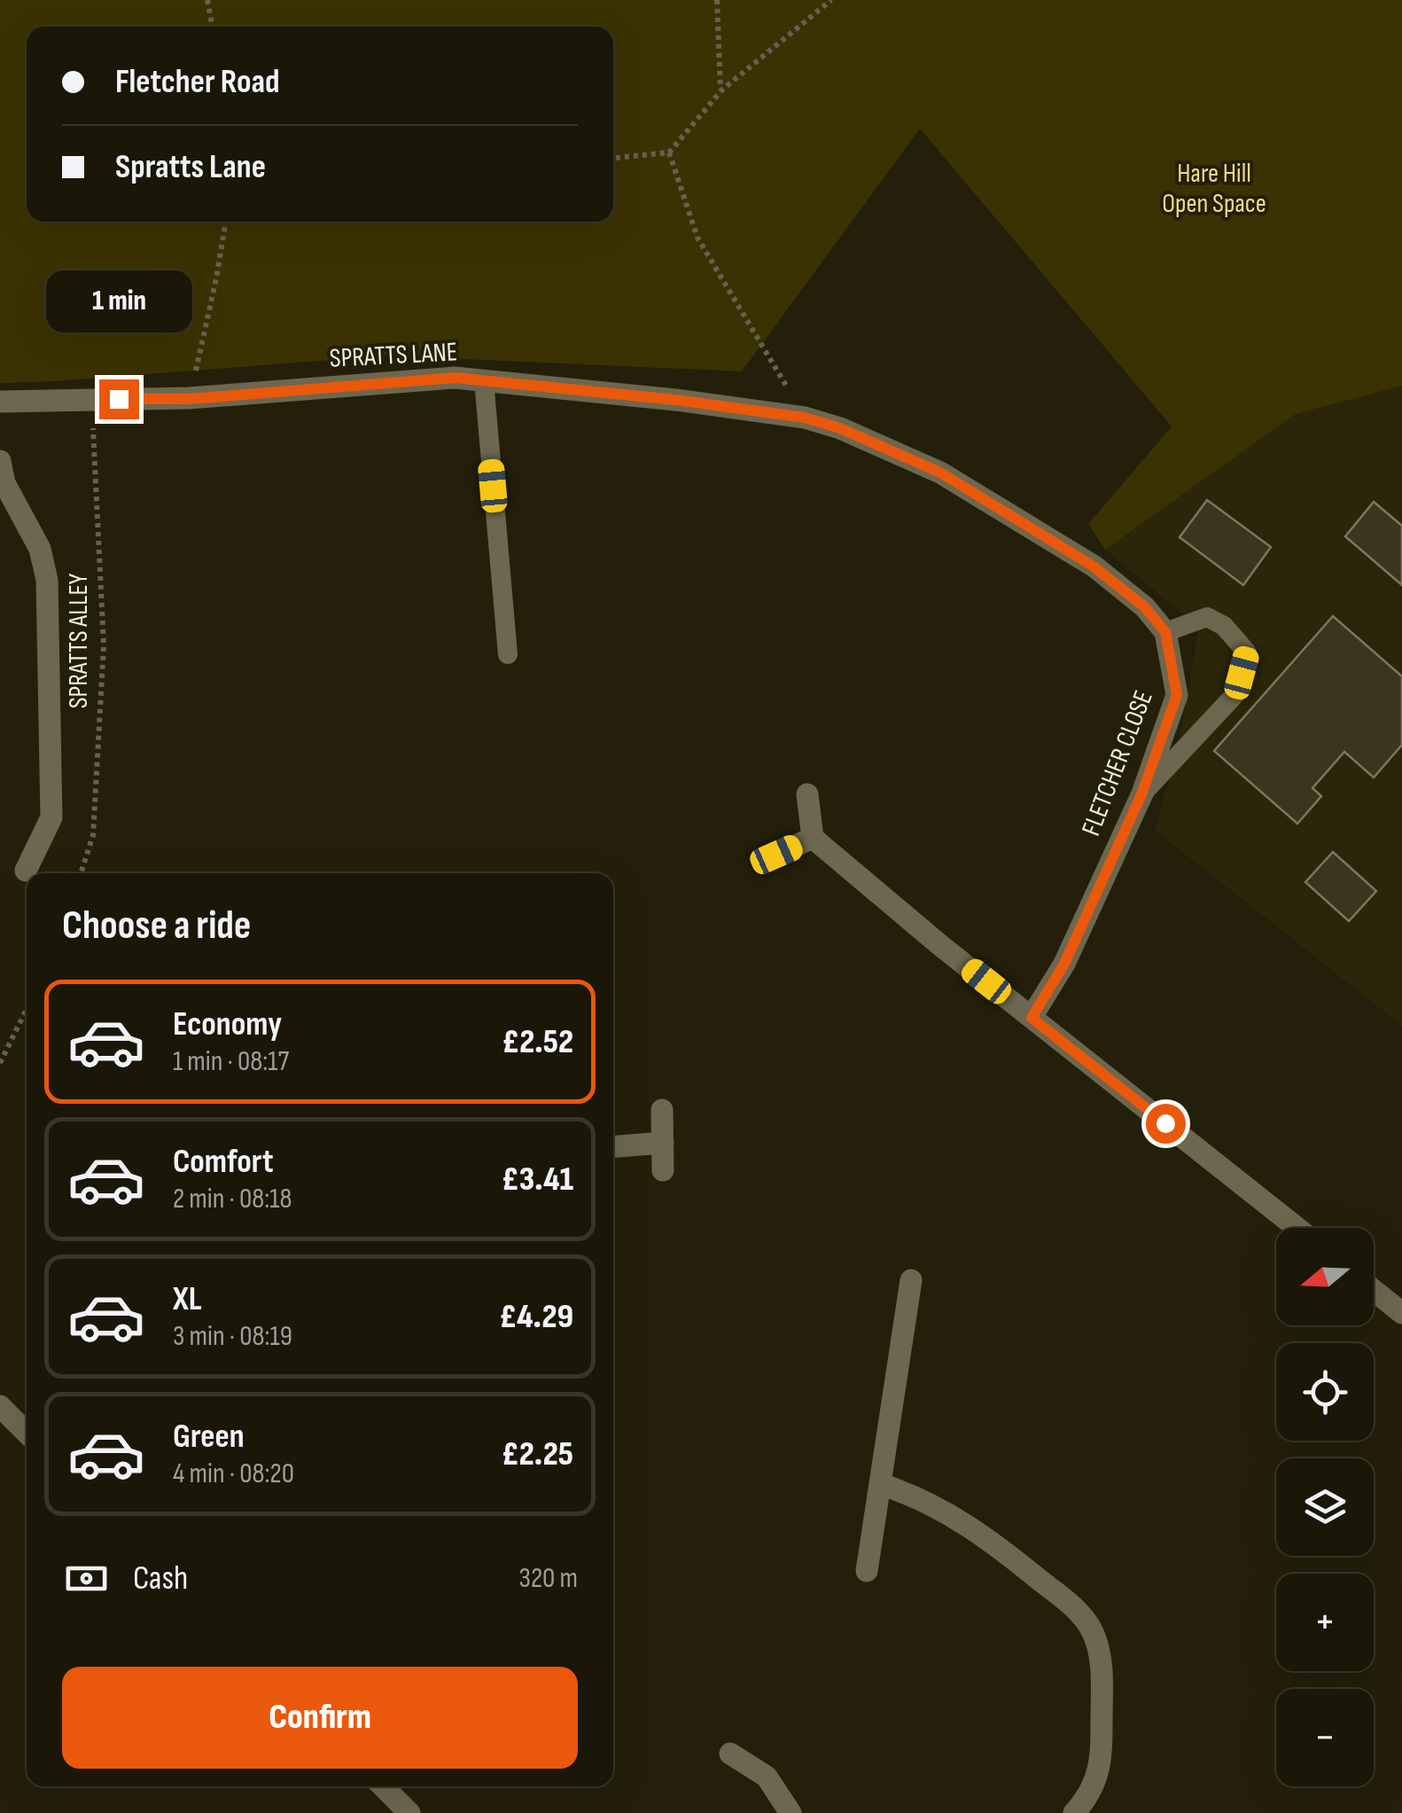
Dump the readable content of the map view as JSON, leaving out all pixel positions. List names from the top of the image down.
{
  "streets": {
    "street": ["SPRATTS LANE", "FLETCHER CLOSE"],
    "path": ["SPRATTS ALLEY"]
  },
  "crossings": [
    ["SPRATTS LANE", "SPRATTS ALLEY"],
    ["SPRATTS LANE", "FLETCHER CLOSE"]
  ],
  "parks": ["Hare Hill Open Space"],
  "north": "left",
  "page": {
    "banner": ["Fletcher Road", "Spratts Lane"],
    "bubble": "1 min",
    "heading": "Choose a ride",
    "list": [
      {
        "name": "Economy",
        "note": "1 min · 08:17",
        "value": "£2.52"
      },
      {
        "name": "Comfort",
        "note": "2 min · 08:18",
        "value": "£3.41"
      },
      {
        "name": "XL",
        "note": "3 min · 08:19",
        "value": "£4.29"
      },
      {
        "name": "Green",
        "note": "4 min · 08:20",
        "value": "£2.25"
      }
    ],
    "map_buttons": ["+", "−"],
    "pay": ["Cash", "320 m"],
    "buttons": "Confirm"
  }
}
